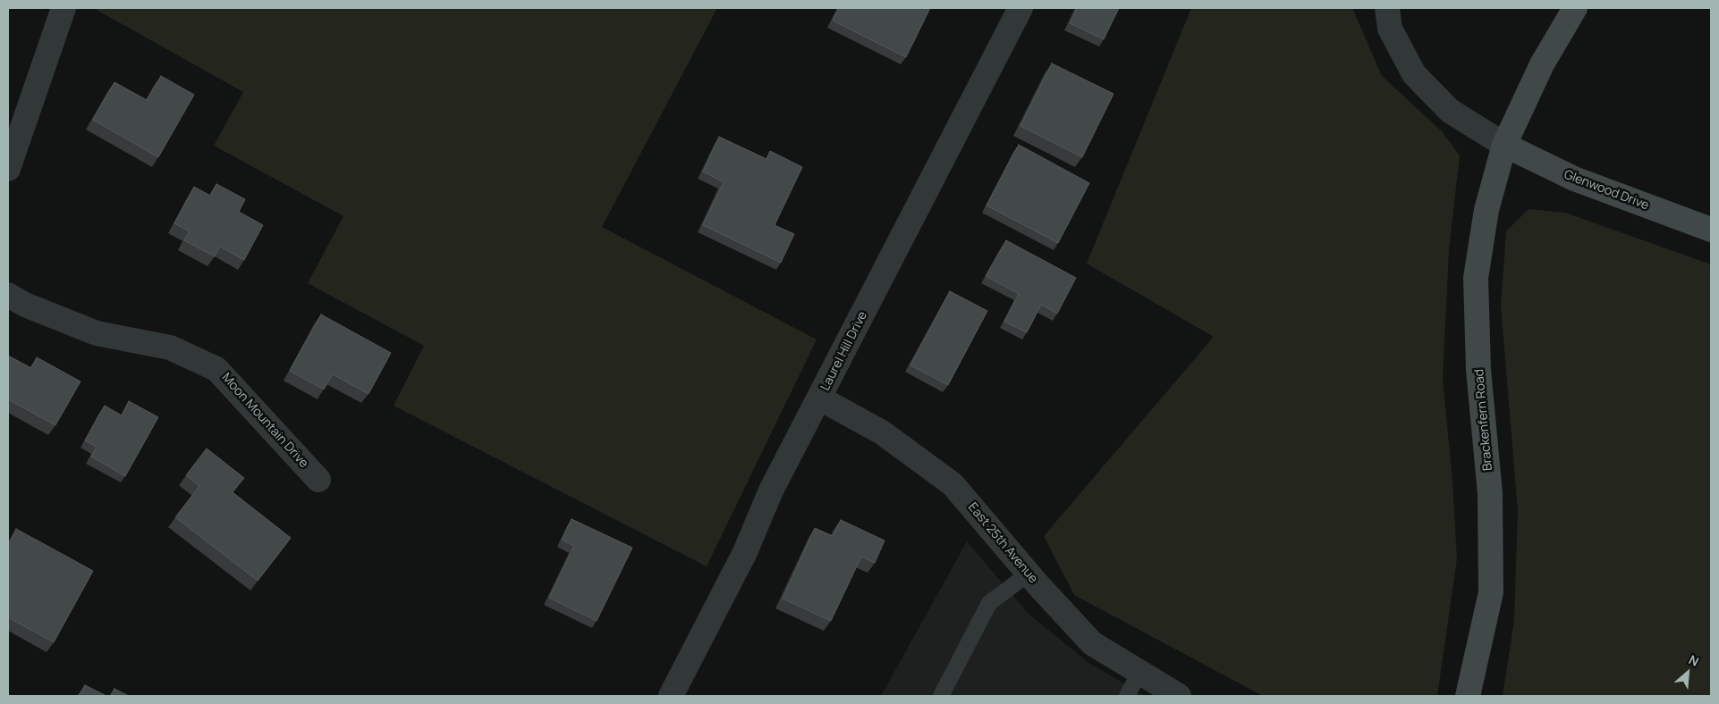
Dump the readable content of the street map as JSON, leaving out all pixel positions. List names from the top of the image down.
{
  "streets": {
    "street": [
      "Glenwood Drive",
      "Laurel Hill Drive",
      "Brackenfern Road",
      "Moon Mountain Drive",
      "East 25th Avenue"
    ]
  },
  "crossings": [
    ["Glenwood Drive", "Brackenfern Road"],
    ["Laurel Hill Drive", "East 25th Avenue"]
  ],
  "north": "top right"
}
